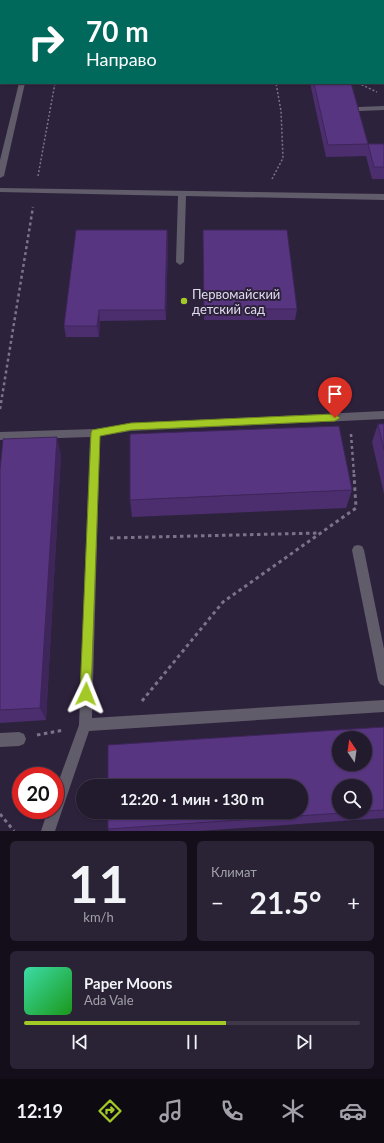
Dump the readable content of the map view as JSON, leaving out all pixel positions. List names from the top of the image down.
{
  "places": ["Первомайский детский сад"],
  "north": "top",
  "page": {
    "turn": ["70 m", "Направо"],
    "limit": "20",
    "trip": "12:20 · 1 мин · 130 m",
    "tile": [
      ["11", "km/h"],
      "Климат"
    ],
    "heat": ["−", "21.5°", "+"],
    "song": ["Paper Moons", "Ada Vale"],
    "tabs": "12:19"
  }
}
